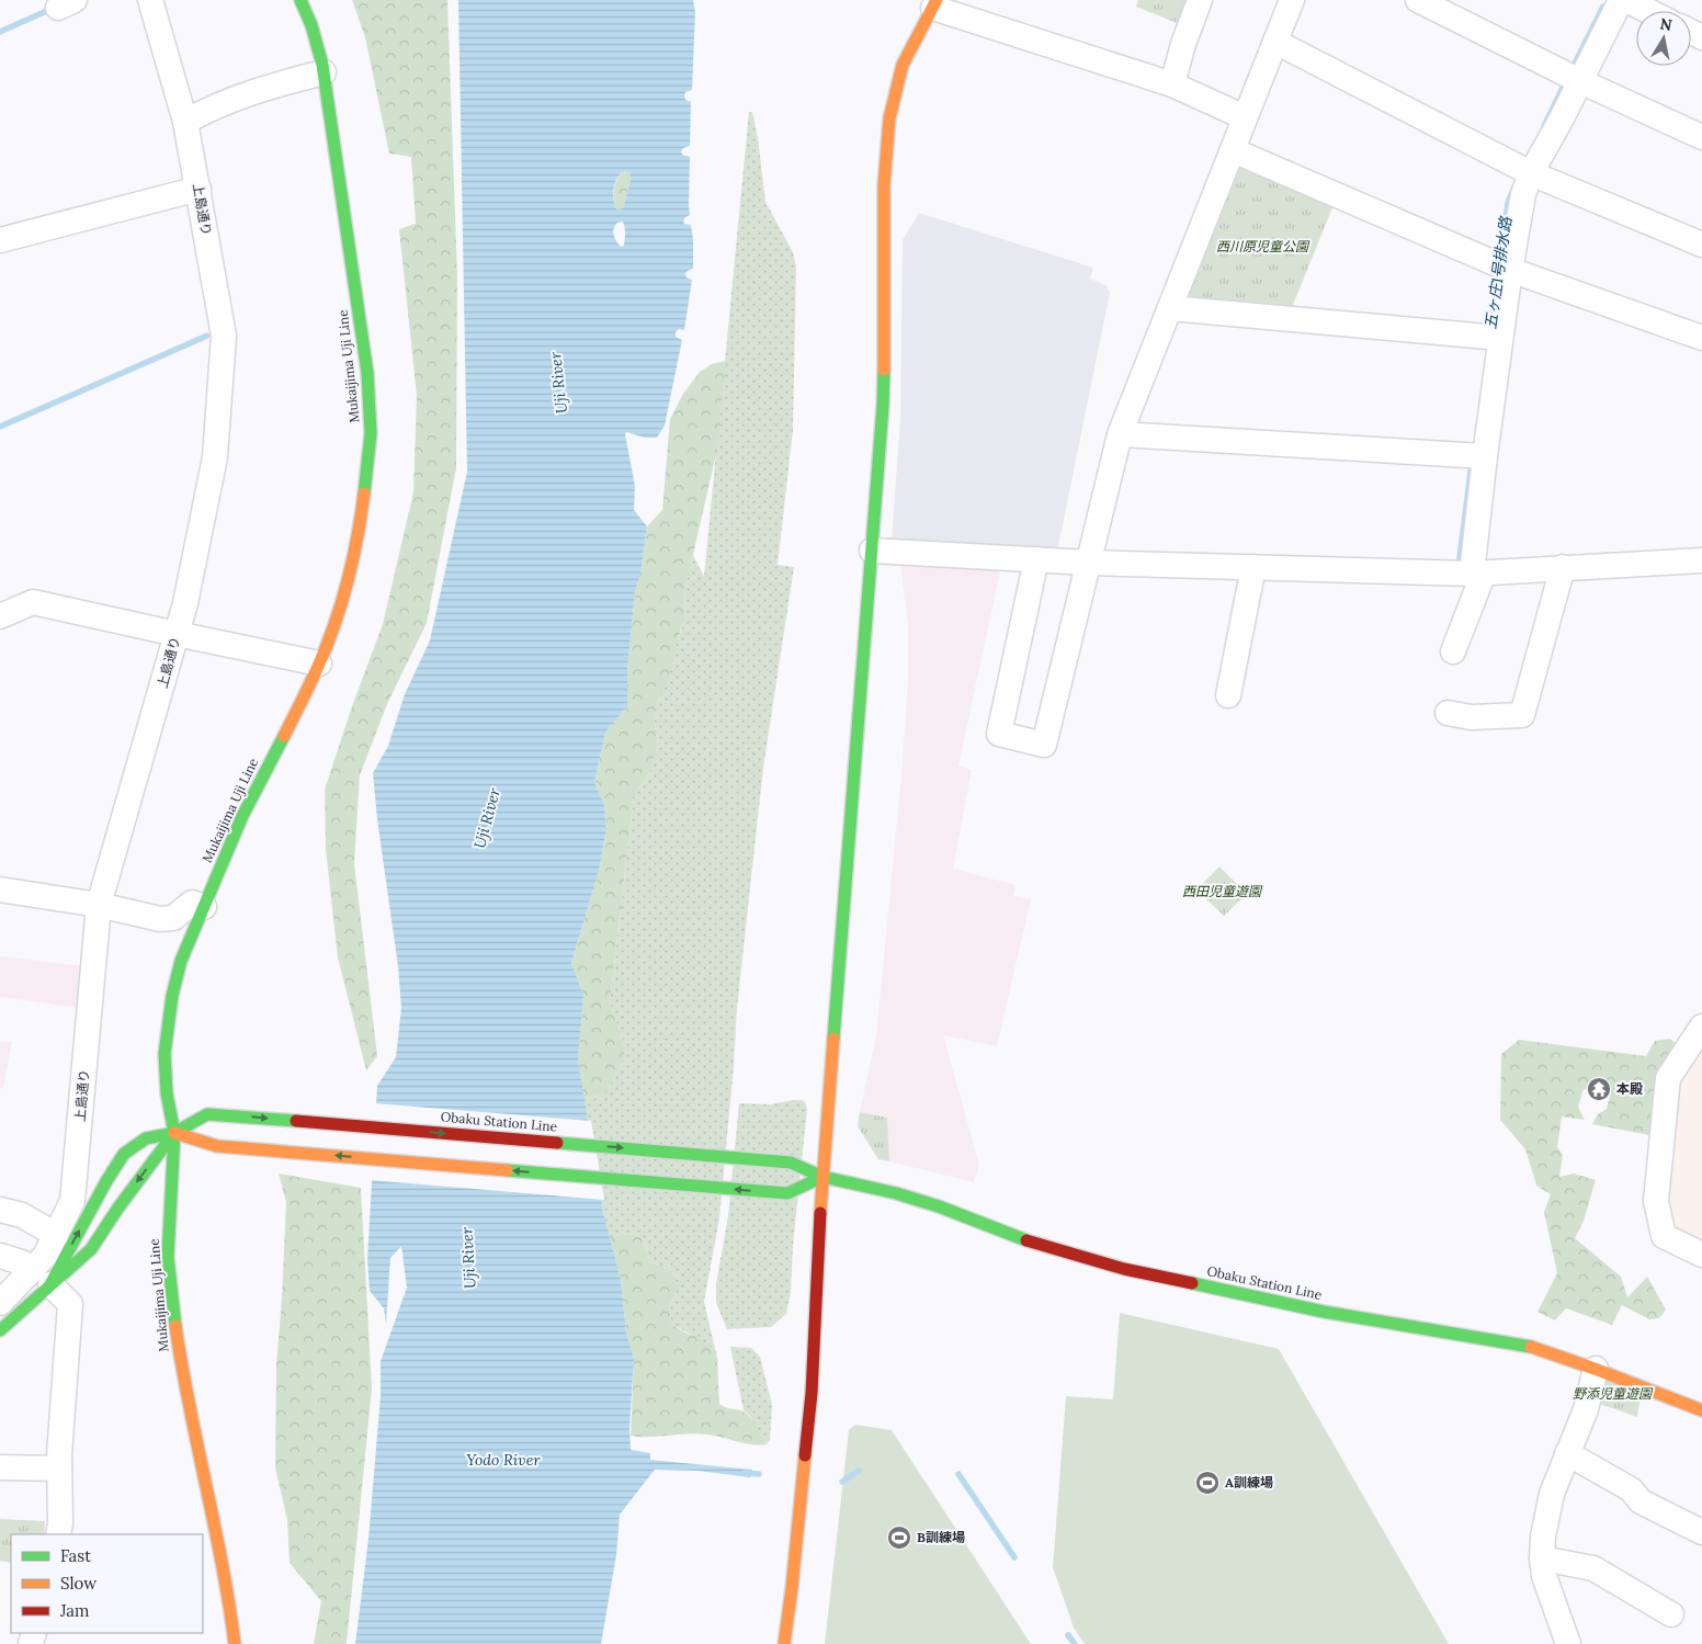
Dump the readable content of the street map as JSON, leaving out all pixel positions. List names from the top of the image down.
{
  "streets": {
    "main road": ["Mukaijima Uji Line", "Obaku Station Line"],
    "street": ["上島通り"]
  },
  "crossings": [
    ["Mukaijima Uji Line", "Obaku Station Line"]
  ],
  "water": ["五ヶ庄1号排水路", "Uji River", "Yodo River"],
  "parks": ["西川原児童公園", "西田児童遊園", "野添児童遊園"],
  "places": {
    "temple": ["本殿"],
    "sports": ["A訓練場", "B訓練場"]
  },
  "legend": ["Fast", "Slow", "Jam"],
  "north": "top"
}
